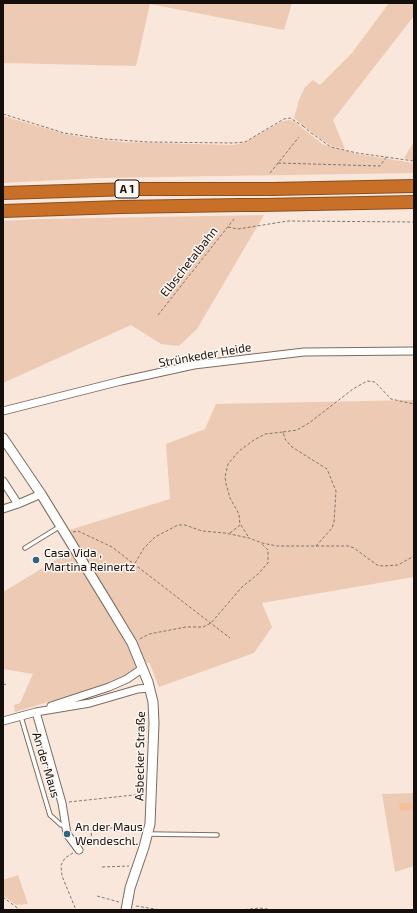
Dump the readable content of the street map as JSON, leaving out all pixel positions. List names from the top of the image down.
{
  "streets": {
    "highway": ["A 1"],
    "main road": ["Asbecker Straße"],
    "street": ["Strünkeder Heide", "An der Maus"],
    "path": ["Elbschetalbahn"]
  },
  "places": ["Casa Vida , Martina Reinertz", "An der Maus Wendeschl."]
}
